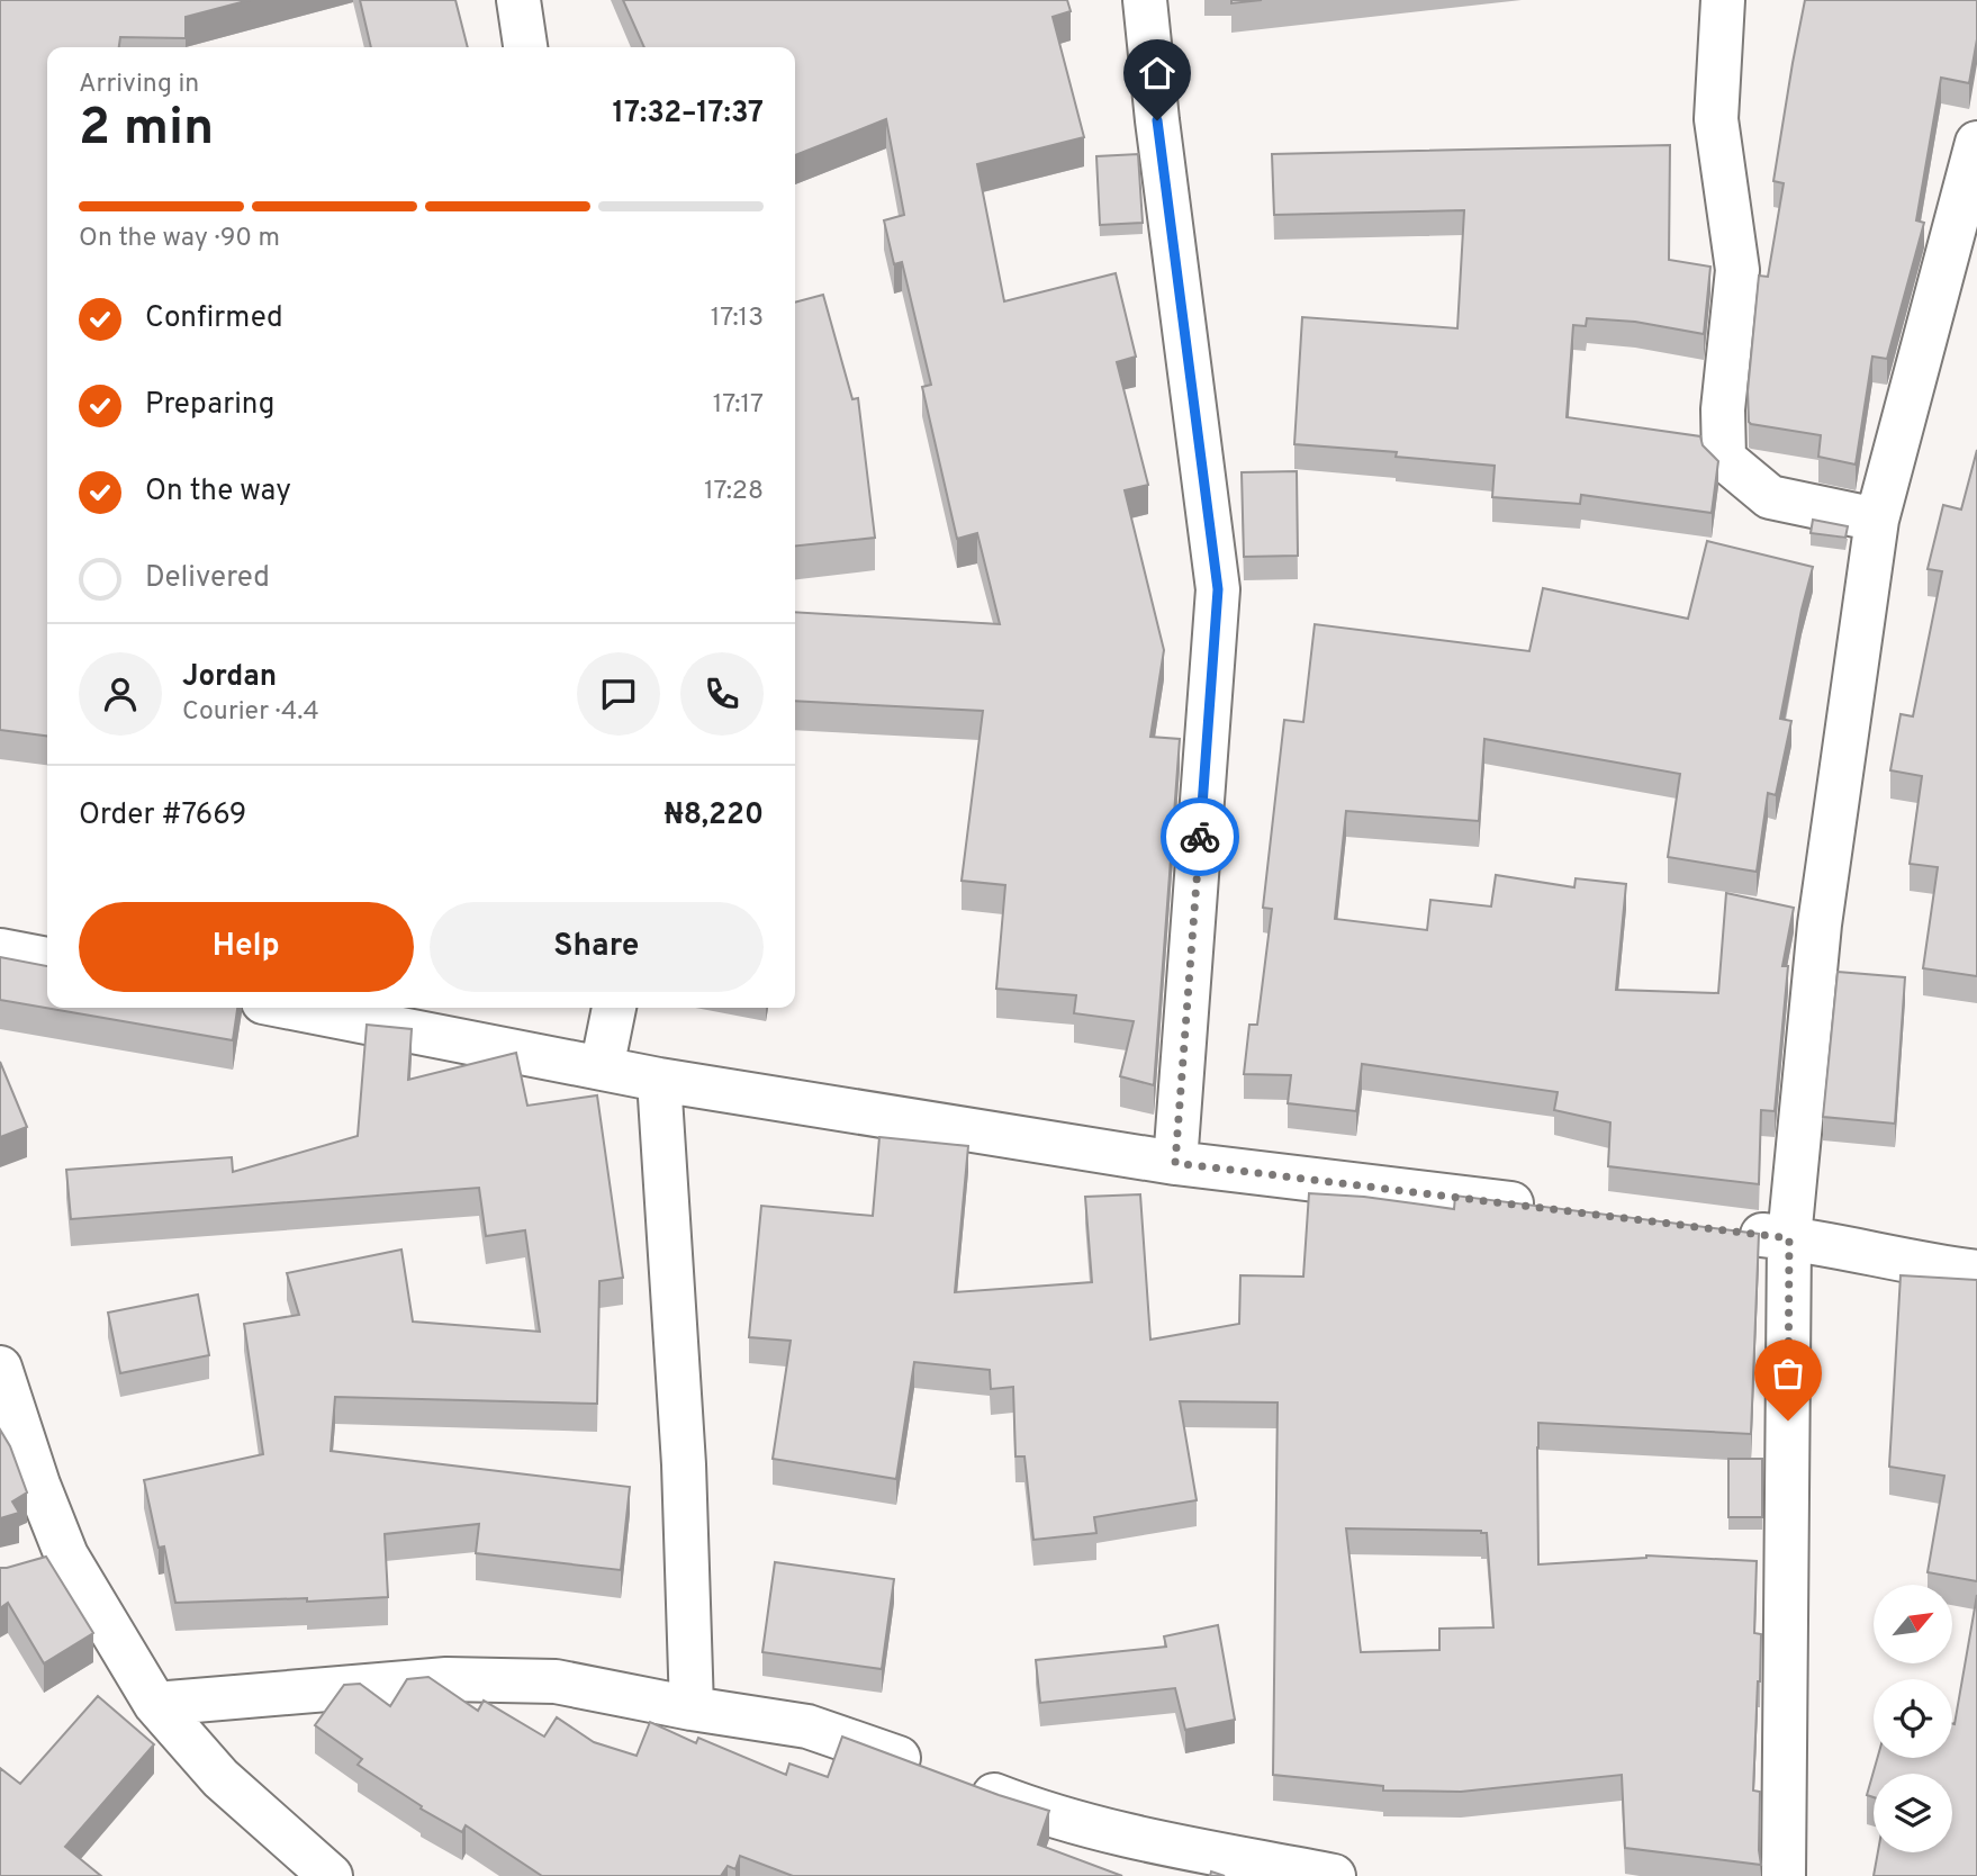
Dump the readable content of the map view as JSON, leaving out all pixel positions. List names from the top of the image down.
{
  "north": "top right",
  "page": {
    "heading": ["2 min", "Arriving in", "17:32–17:37"],
    "panel": [
      "Jordan",
      "Courier · 4.4",
      "Order #7669",
      "₦8,220"
    ],
    "bar": "On the way · 90 m",
    "list": [
      ["Confirmed", "17:13"],
      ["Preparing", "17:17"],
      ["On the way", "17:28"],
      "Delivered"
    ],
    "buttons": ["Help", "Share"]
  }
}
